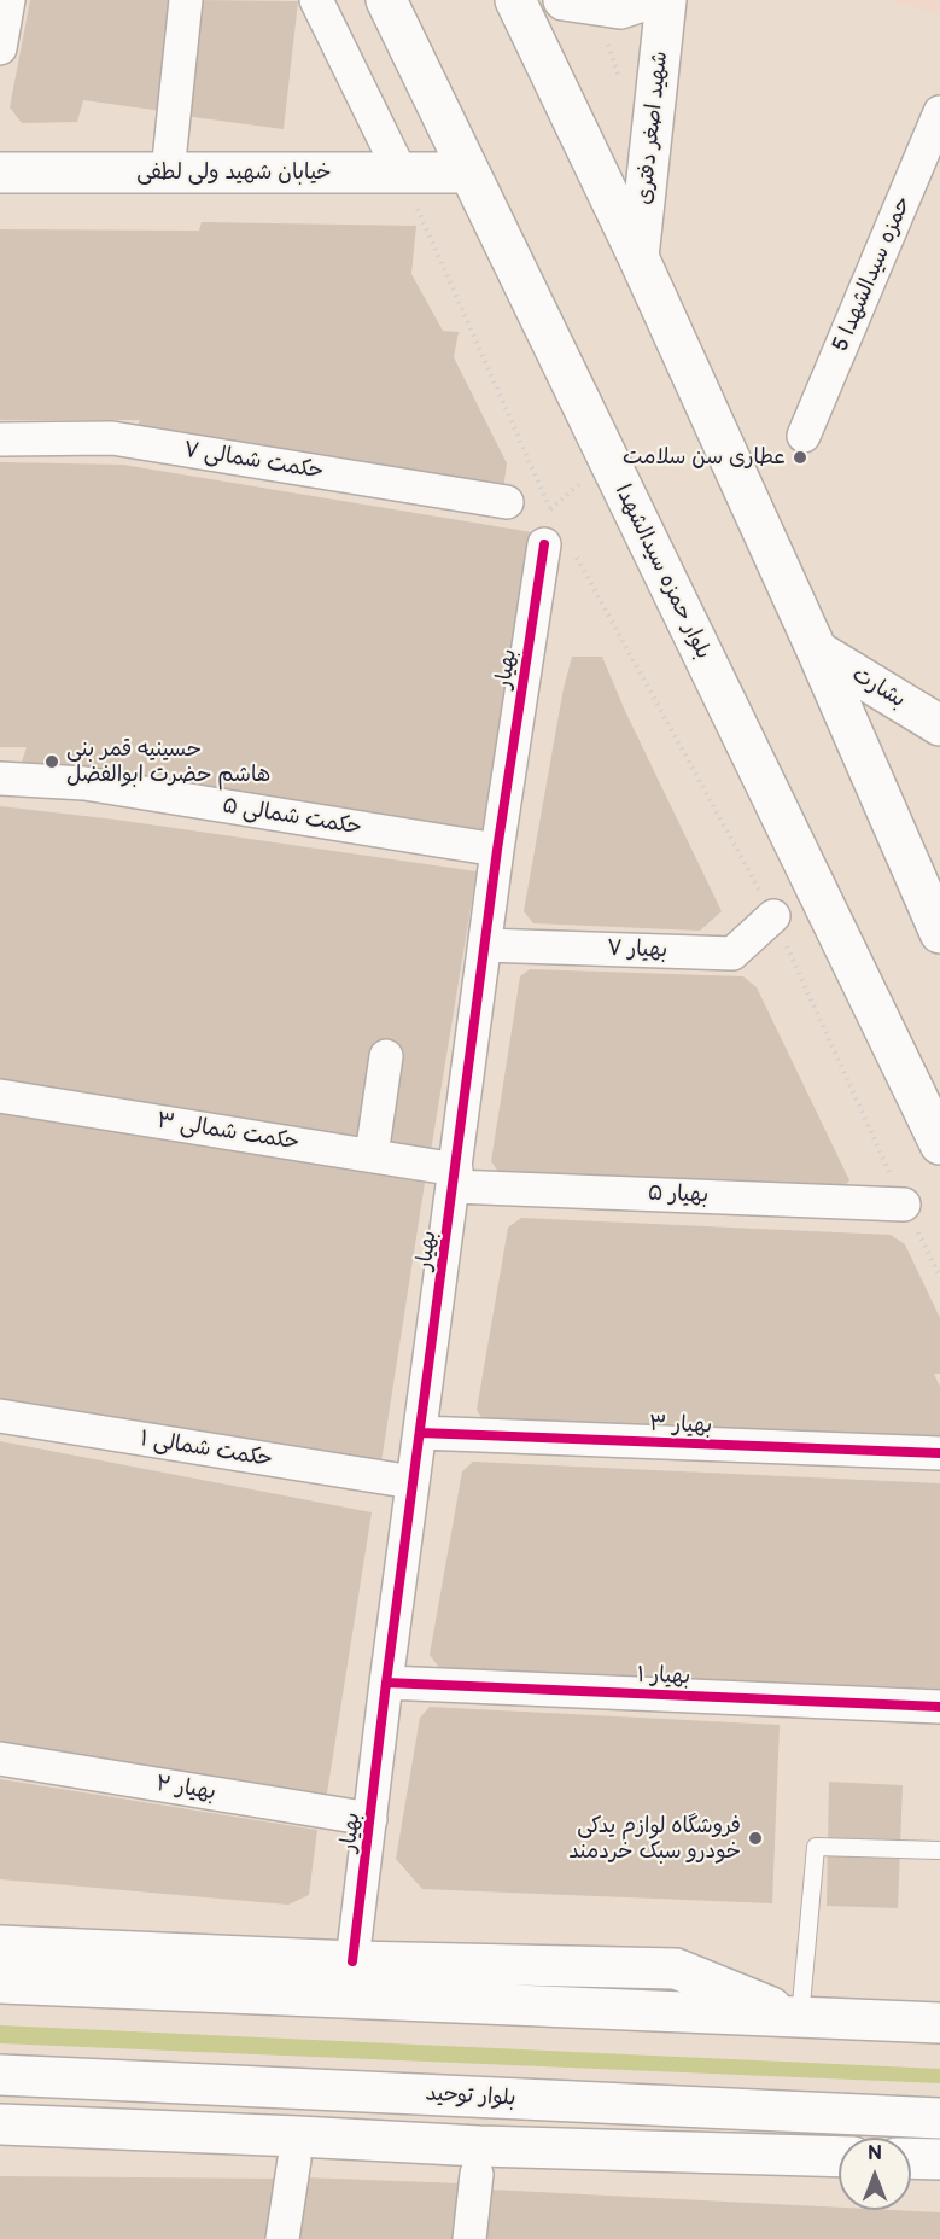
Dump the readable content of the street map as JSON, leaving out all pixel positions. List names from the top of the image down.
{
  "streets": {
    "main road": [
      "شهید اصغر دفتری",
      "خیابان شهید ولی لطفی",
      "بلوار حمزه سیدالشهدا",
      "بشارت",
      "بلوار توحید"
    ],
    "street": [
      "حمزه سیدالشهدا 5",
      "حکمت شمالی ۷",
      "بهیار",
      "حکمت شمالی ۵",
      "بهیار ۷",
      "حکمت شمالی ۳",
      "بهیار ۵",
      "بهیار ۳",
      "حکمت شمالی ۱",
      "بهیار ۱",
      "بهیار ۲"
    ]
  },
  "crossings": [
    ["خیابان شهید ولی لطفی", "بلوار حمزه سیدالشهدا"],
    ["بهیار", "حکمت شمالی ۵"],
    ["بهیار", "بهیار ۷"],
    ["بهیار", "حکمت شمالی ۳"],
    ["بهیار", "بهیار ۵"],
    ["بهیار", "بهیار ۳"],
    ["بهیار", "حکمت شمالی ۱"],
    ["بهیار", "بهیار ۱"],
    ["بهیار", "بهیار ۲"],
    ["حکمت شمالی ۳", "بهیار ۵"]
  ],
  "places": ["عطاری سن سلامت", "حسینیه قمر بنی هاشم حضرت ابوالفضل", "فروشگاه لوازم یدکی خودرو سبک خردمند"],
  "north": "top"
}
